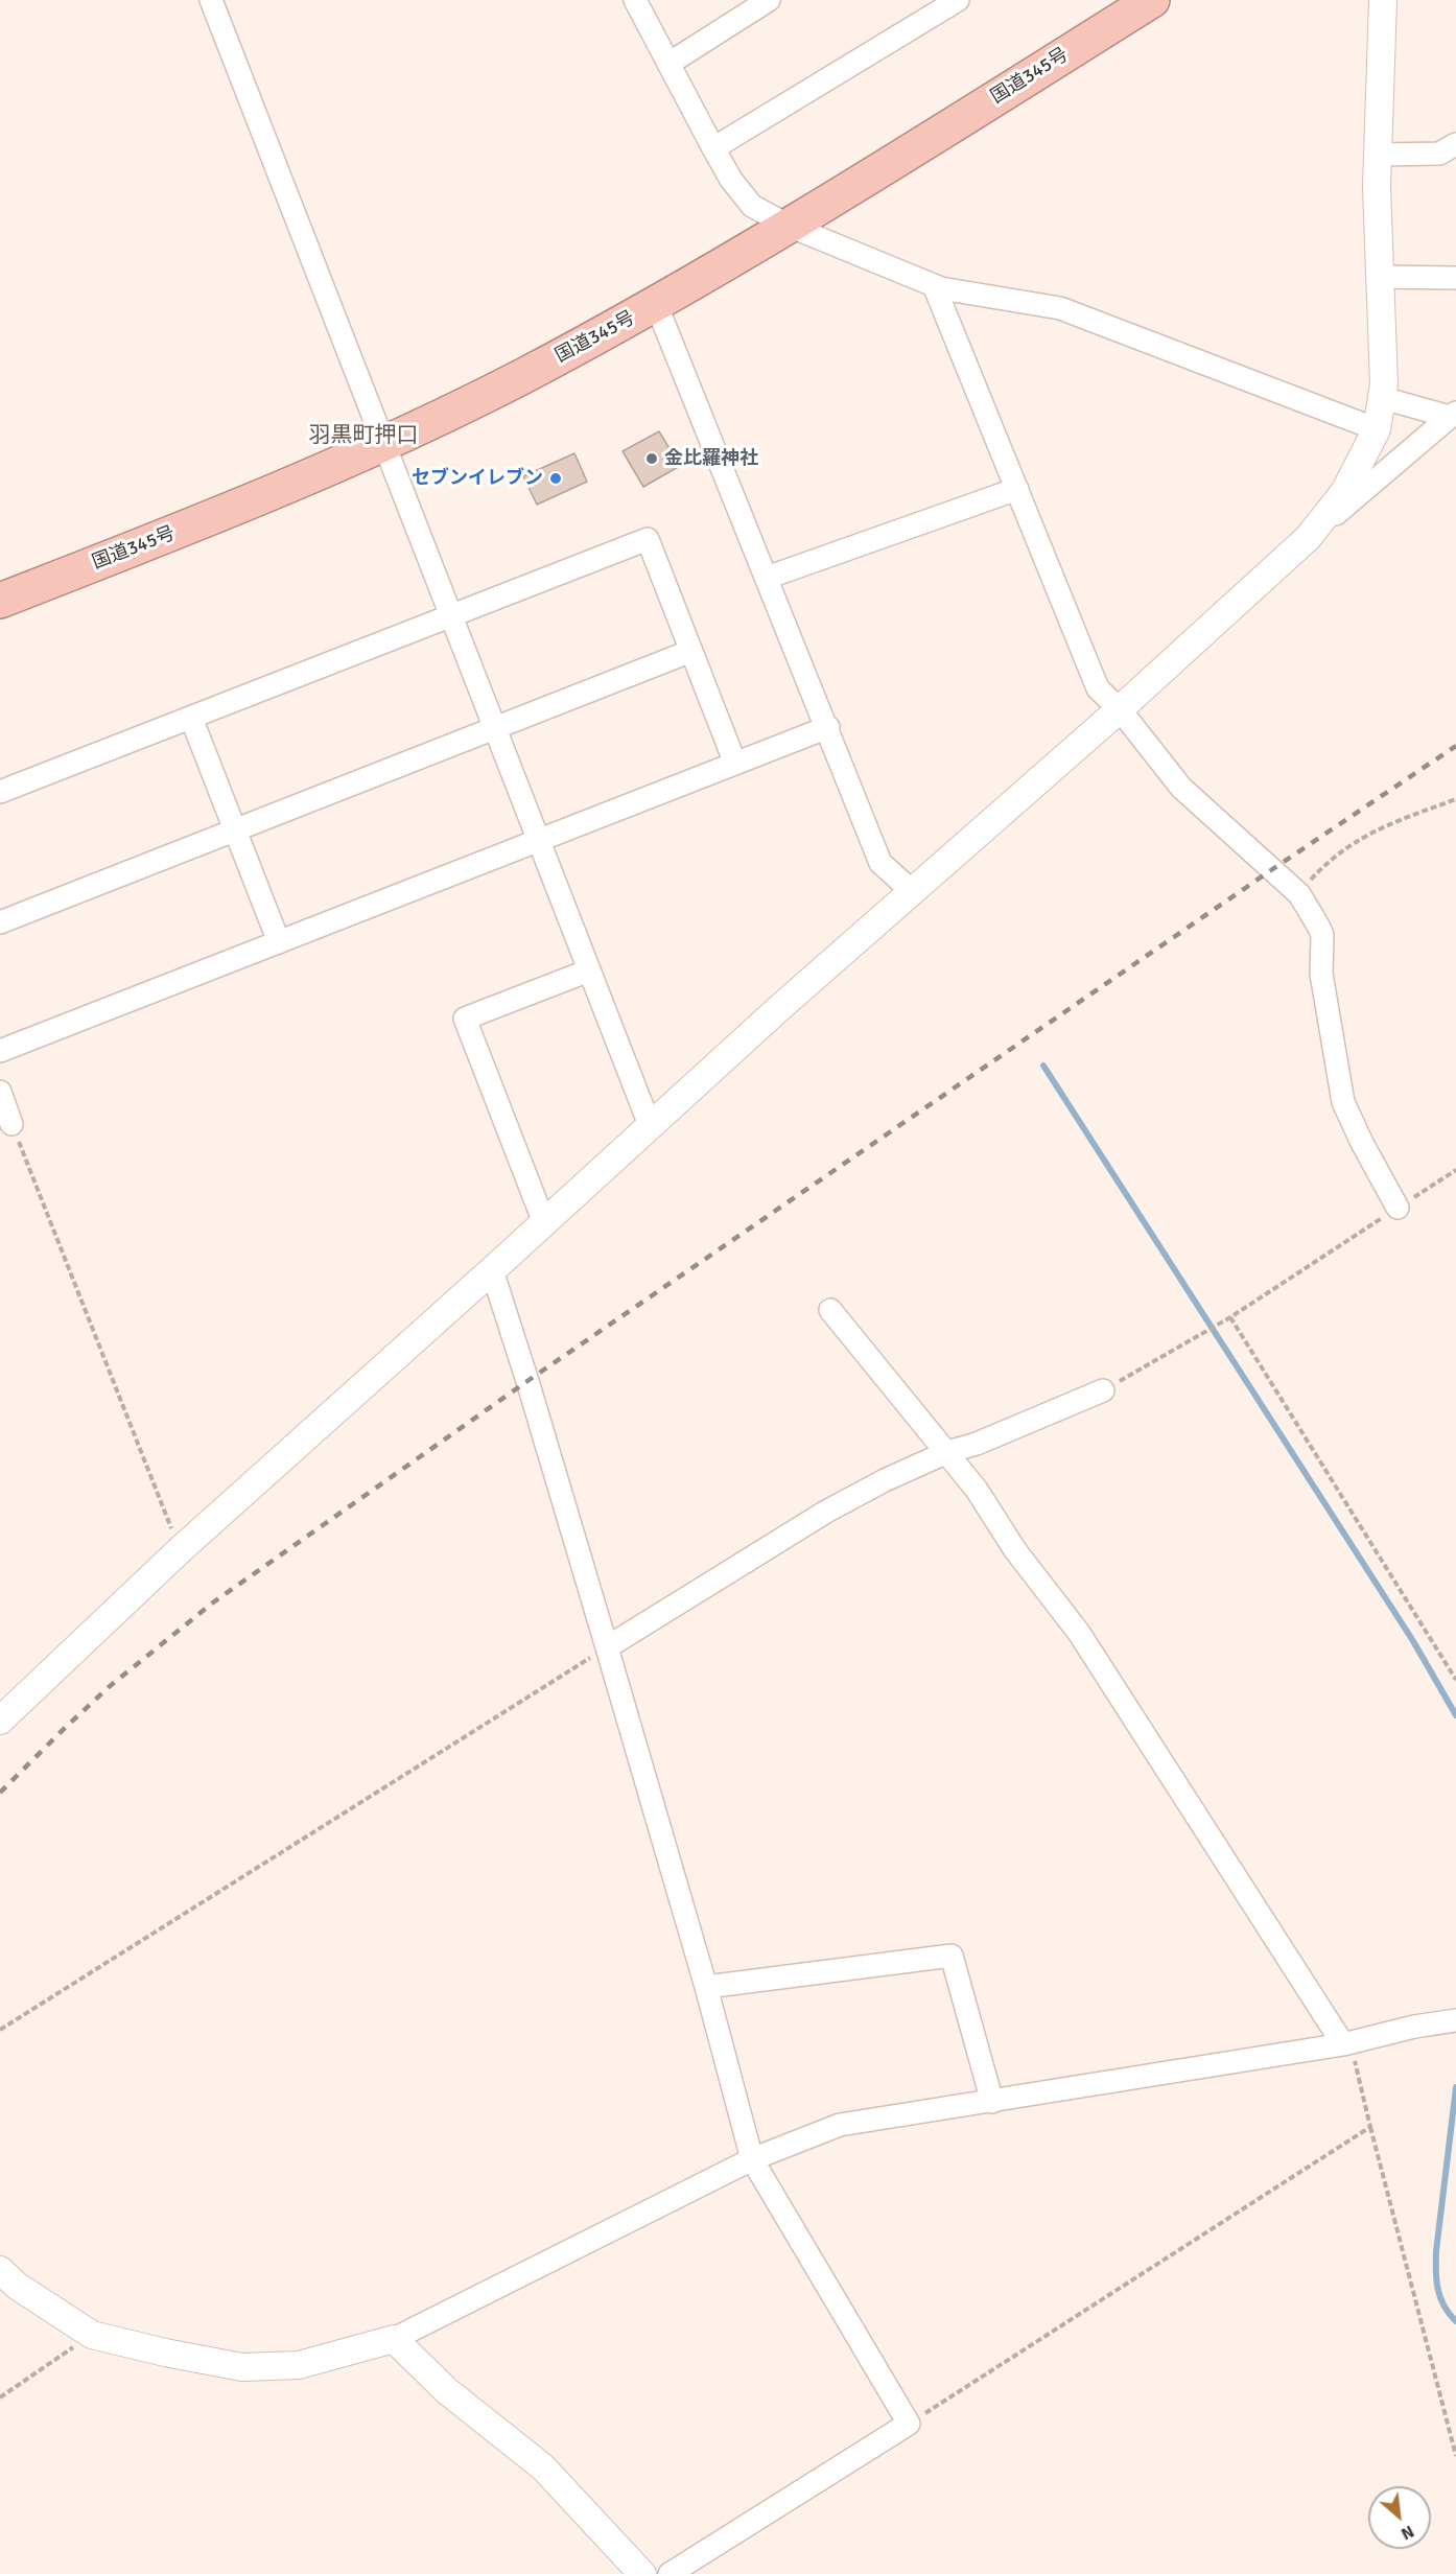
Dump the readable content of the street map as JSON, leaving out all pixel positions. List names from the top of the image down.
{
  "streets": {
    "highway": ["国道345号"]
  },
  "districts": ["羽黒町押口"],
  "places": ["金比羅神社", "セブンイレブン"],
  "north": "bottom right"
}
